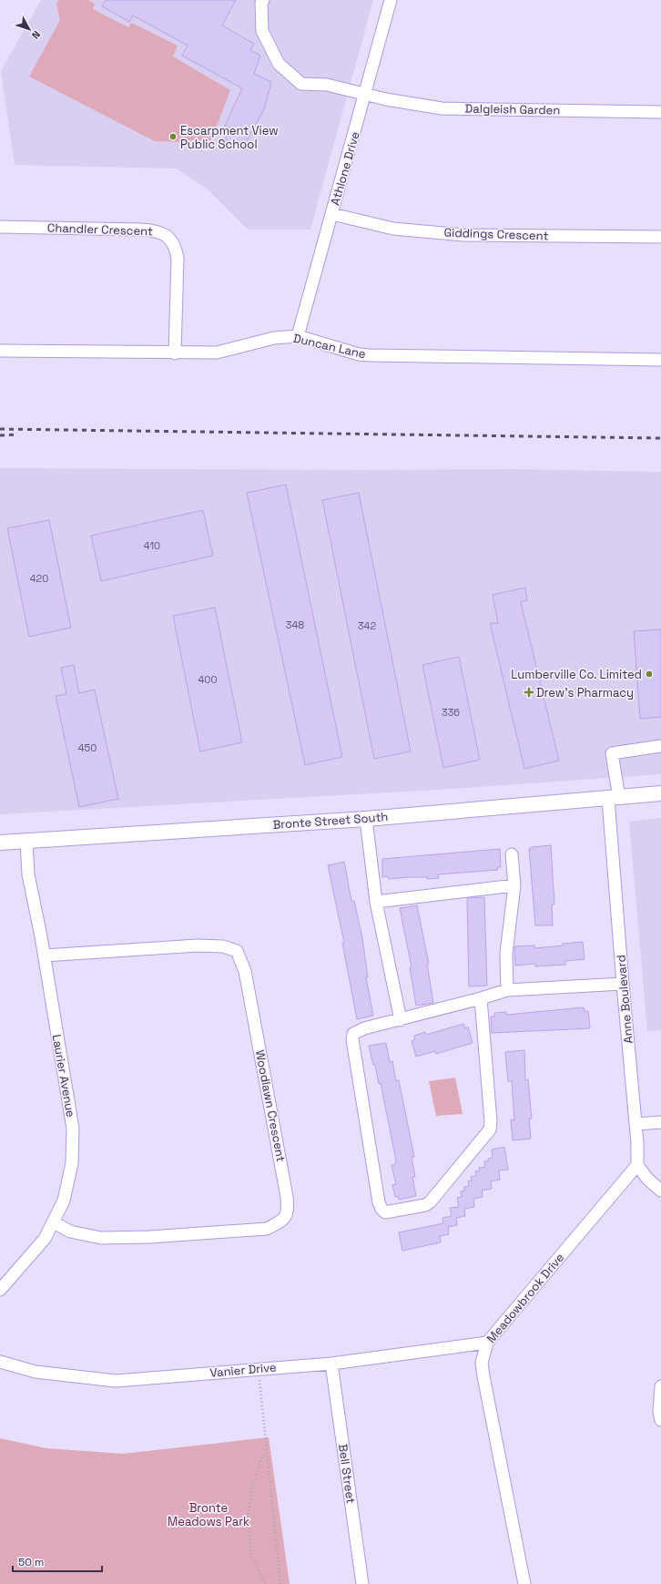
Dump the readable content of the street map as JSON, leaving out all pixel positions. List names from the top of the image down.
{
  "streets": {
    "main road": ["Bronte Street South"],
    "street": [
      "Dalgleish Garden",
      "Athlone Drive",
      "Chandler Crescent",
      "Giddings Crescent",
      "Duncan Lane",
      "Anne Boulevard",
      "Laurier Avenue",
      "Woodlawn Crescent",
      "Meadowbrook Drive",
      "Vanier Drive",
      "Bell Street"
    ]
  },
  "crossings": [
    ["Dalgleish Garden", "Athlone Drive"],
    ["Athlone Drive", "Giddings Crescent"],
    ["Athlone Drive", "Duncan Lane"],
    ["Chandler Crescent", "Duncan Lane"],
    ["Bronte Street South", "Anne Boulevard"],
    ["Bronte Street South", "Laurier Avenue"],
    ["Anne Boulevard", "Meadowbrook Drive"],
    ["Laurier Avenue", "Woodlawn Crescent"],
    ["Meadowbrook Drive", "Vanier Drive"],
    ["Vanier Drive", "Bell Street"]
  ],
  "parks": ["Bronte Meadows Park"],
  "places": {
    "other": ["Escarpment View Public School", "Lumberville Co. Limited"],
    "health": ["Drew's Pharmacy"]
  },
  "house_numbers": [
    "410",
    "420",
    "348",
    "342",
    "400",
    "336",
    "450"
  ],
  "scale_bar": "50 m",
  "north": "bottom right"
}
